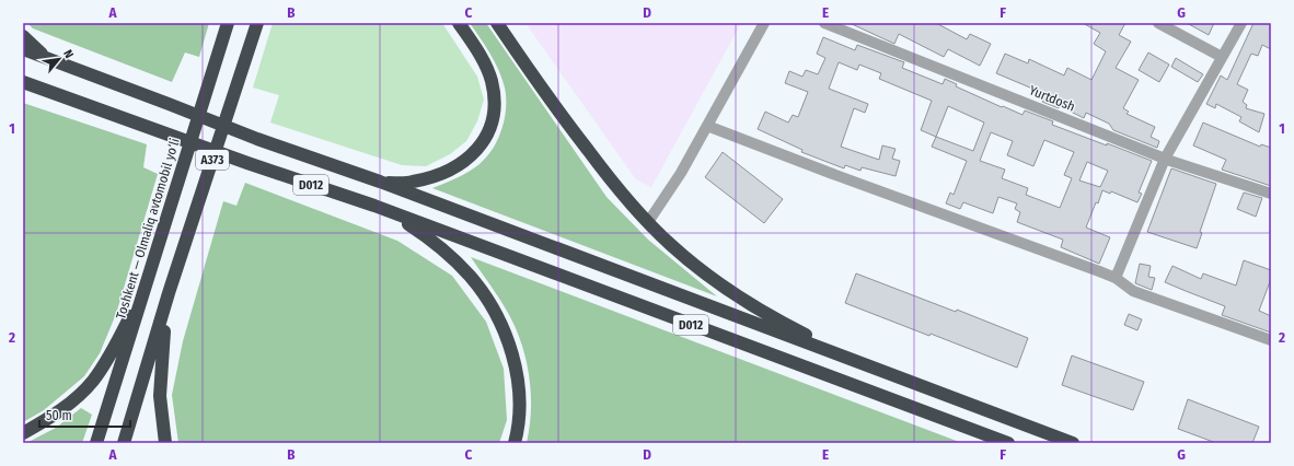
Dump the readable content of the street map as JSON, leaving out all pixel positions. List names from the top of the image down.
{
  "streets": {
    "highway": ["A373", "D012", "Toshkent — Olmaliq avtomobil yo‘li"],
    "street": ["Yurtdosh"]
  },
  "scale_bar": "50 m",
  "north": "top right",
  "grid": {
    "columns": [
      "A",
      "B",
      "C",
      "D",
      "E",
      "F",
      "G"
    ],
    "rows": ["1", "2"]
  }
}
